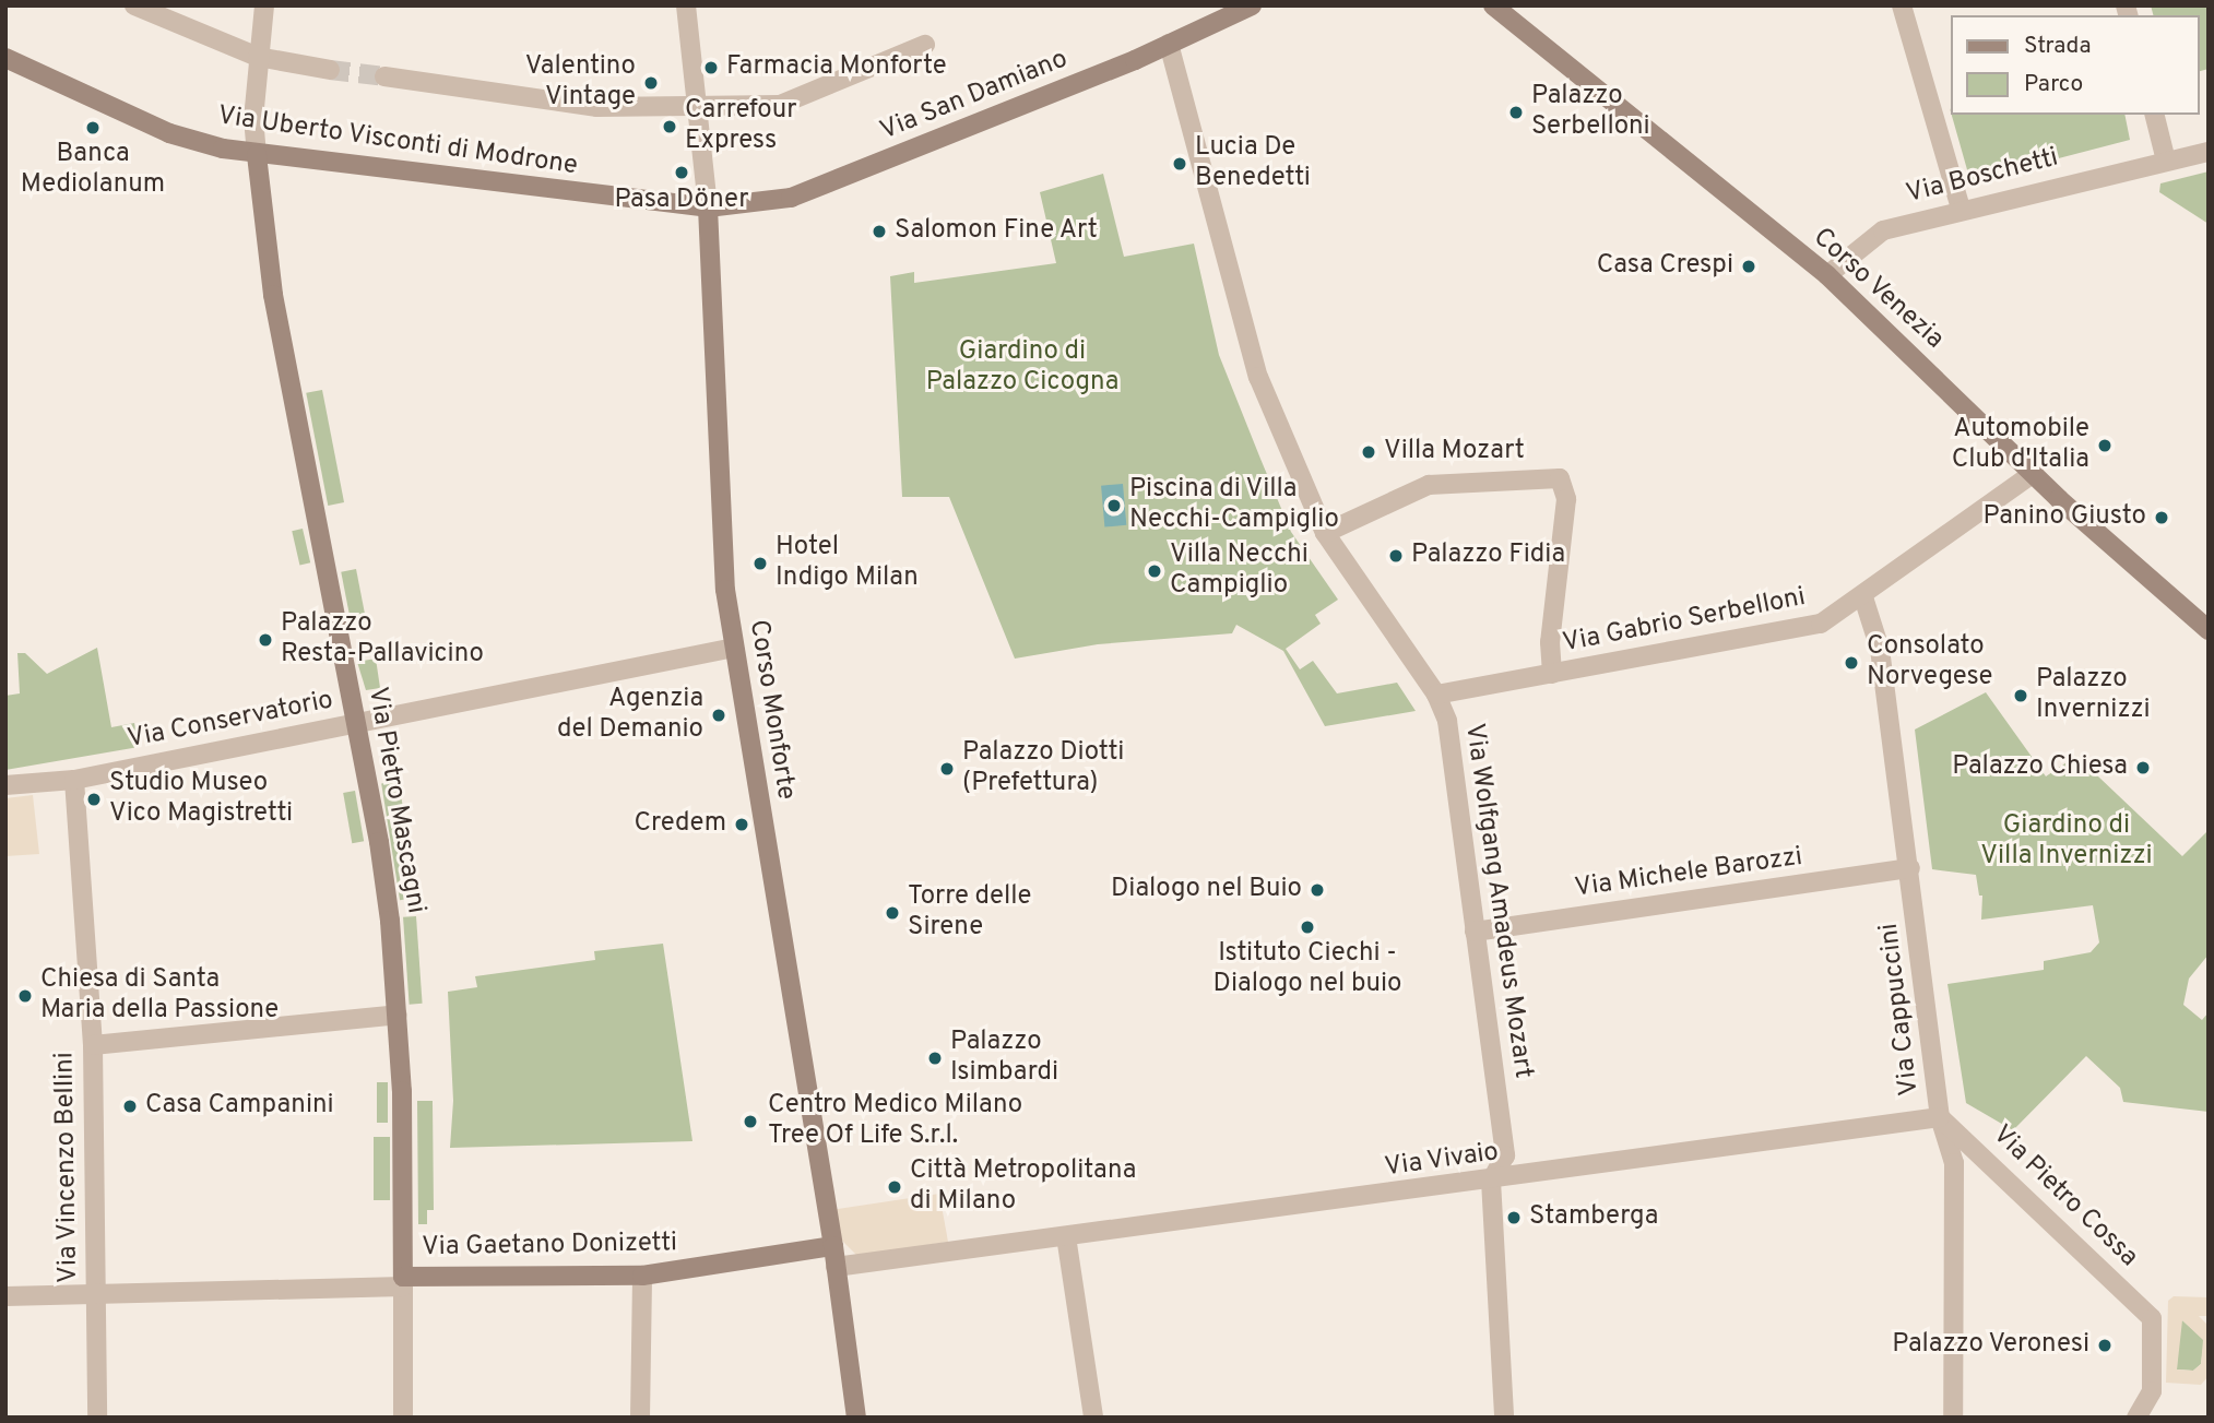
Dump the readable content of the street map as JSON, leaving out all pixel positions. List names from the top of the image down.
{
  "streets": {
    "street": [
      "Via San Damiano",
      "Via Uberto Visconti di Modrone",
      "Via Boschetti",
      "Corso Venezia",
      "Via Gabrio Serbelloni",
      "Corso Monforte",
      "Via Conservatorio",
      "Via Pietro Mascagni",
      "Via Michele Barozzi",
      "Via Wolfgang Amadeus Mozart",
      "Via Cappuccini",
      "Via Vivaio",
      "Via Vincenzo Bellini",
      "Via Pietro Cossa",
      "Via Gaetano Donizetti"
    ]
  },
  "crossings": [
    ["Via San Damiano", "Via Uberto Visconti di Modrone"],
    ["Via San Damiano", "Corso Monforte"],
    ["Via San Damiano", "Via Wolfgang Amadeus Mozart"],
    ["Via Uberto Visconti di Modrone", "Corso Monforte"],
    ["Via Uberto Visconti di Modrone", "Via Pietro Mascagni"],
    ["Via Boschetti", "Corso Venezia"],
    ["Corso Venezia", "Via Gabrio Serbelloni"],
    ["Via Gabrio Serbelloni", "Via Wolfgang Amadeus Mozart"],
    ["Via Gabrio Serbelloni", "Via Cappuccini"],
    ["Corso Monforte", "Via Conservatorio"],
    ["Corso Monforte", "Via Vivaio"],
    ["Corso Monforte", "Via Gaetano Donizetti"],
    ["Via Conservatorio", "Via Pietro Mascagni"],
    ["Via Conservatorio", "Via Vincenzo Bellini"],
    ["Via Pietro Mascagni", "Via Gaetano Donizetti"],
    ["Via Michele Barozzi", "Via Wolfgang Amadeus Mozart"],
    ["Via Michele Barozzi", "Via Cappuccini"],
    ["Via Wolfgang Amadeus Mozart", "Via Vivaio"],
    ["Via Cappuccini", "Via Vivaio"],
    ["Via Cappuccini", "Via Pietro Cossa"],
    ["Via Vivaio", "Via Pietro Cossa"],
    ["Via Vincenzo Bellini", "Via Gaetano Donizetti"]
  ],
  "parks": ["Giardino di Palazzo Cicogna", "Giardino di Villa Invernizzi"],
  "places": [
    "Farmacia Monforte",
    "Valentino Vintage",
    "Palazzo Serbelloni",
    "Carrefour Express",
    "Banca Mediolanum",
    "Lucia De Benedetti",
    "Pasa Döner",
    "Salomon Fine Art",
    "Casa Crespi",
    "Automobile Club d'Italia",
    "Villa Mozart",
    "Piscina di Villa Necchi-Campiglio",
    "Panino Giusto",
    "Palazzo Fidia",
    "Hotel Indigo Milan",
    "Villa Necchi Campiglio",
    "Palazzo Resta-Pallavicino",
    "Consolato Norvegese",
    "Palazzo Invernizzi",
    "Agenzia del Demanio",
    "Palazzo Chiesa",
    "Palazzo Diotti (Prefettura)",
    "Studio Museo Vico Magistretti",
    "Credem",
    "Dialogo nel Buio",
    "Torre delle Sirene",
    "Istituto Ciechi - Dialogo nel buio",
    "Chiesa di Santa Maria della Passione",
    "Palazzo Isimbardi",
    "Casa Campanini",
    "Centro Medico Milano Tree Of Life S.r.l.",
    "Città Metropolitana di Milano",
    "Stamberga",
    "Palazzo Veronesi"
  ],
  "legend": ["Strada", "Parco"]
}
